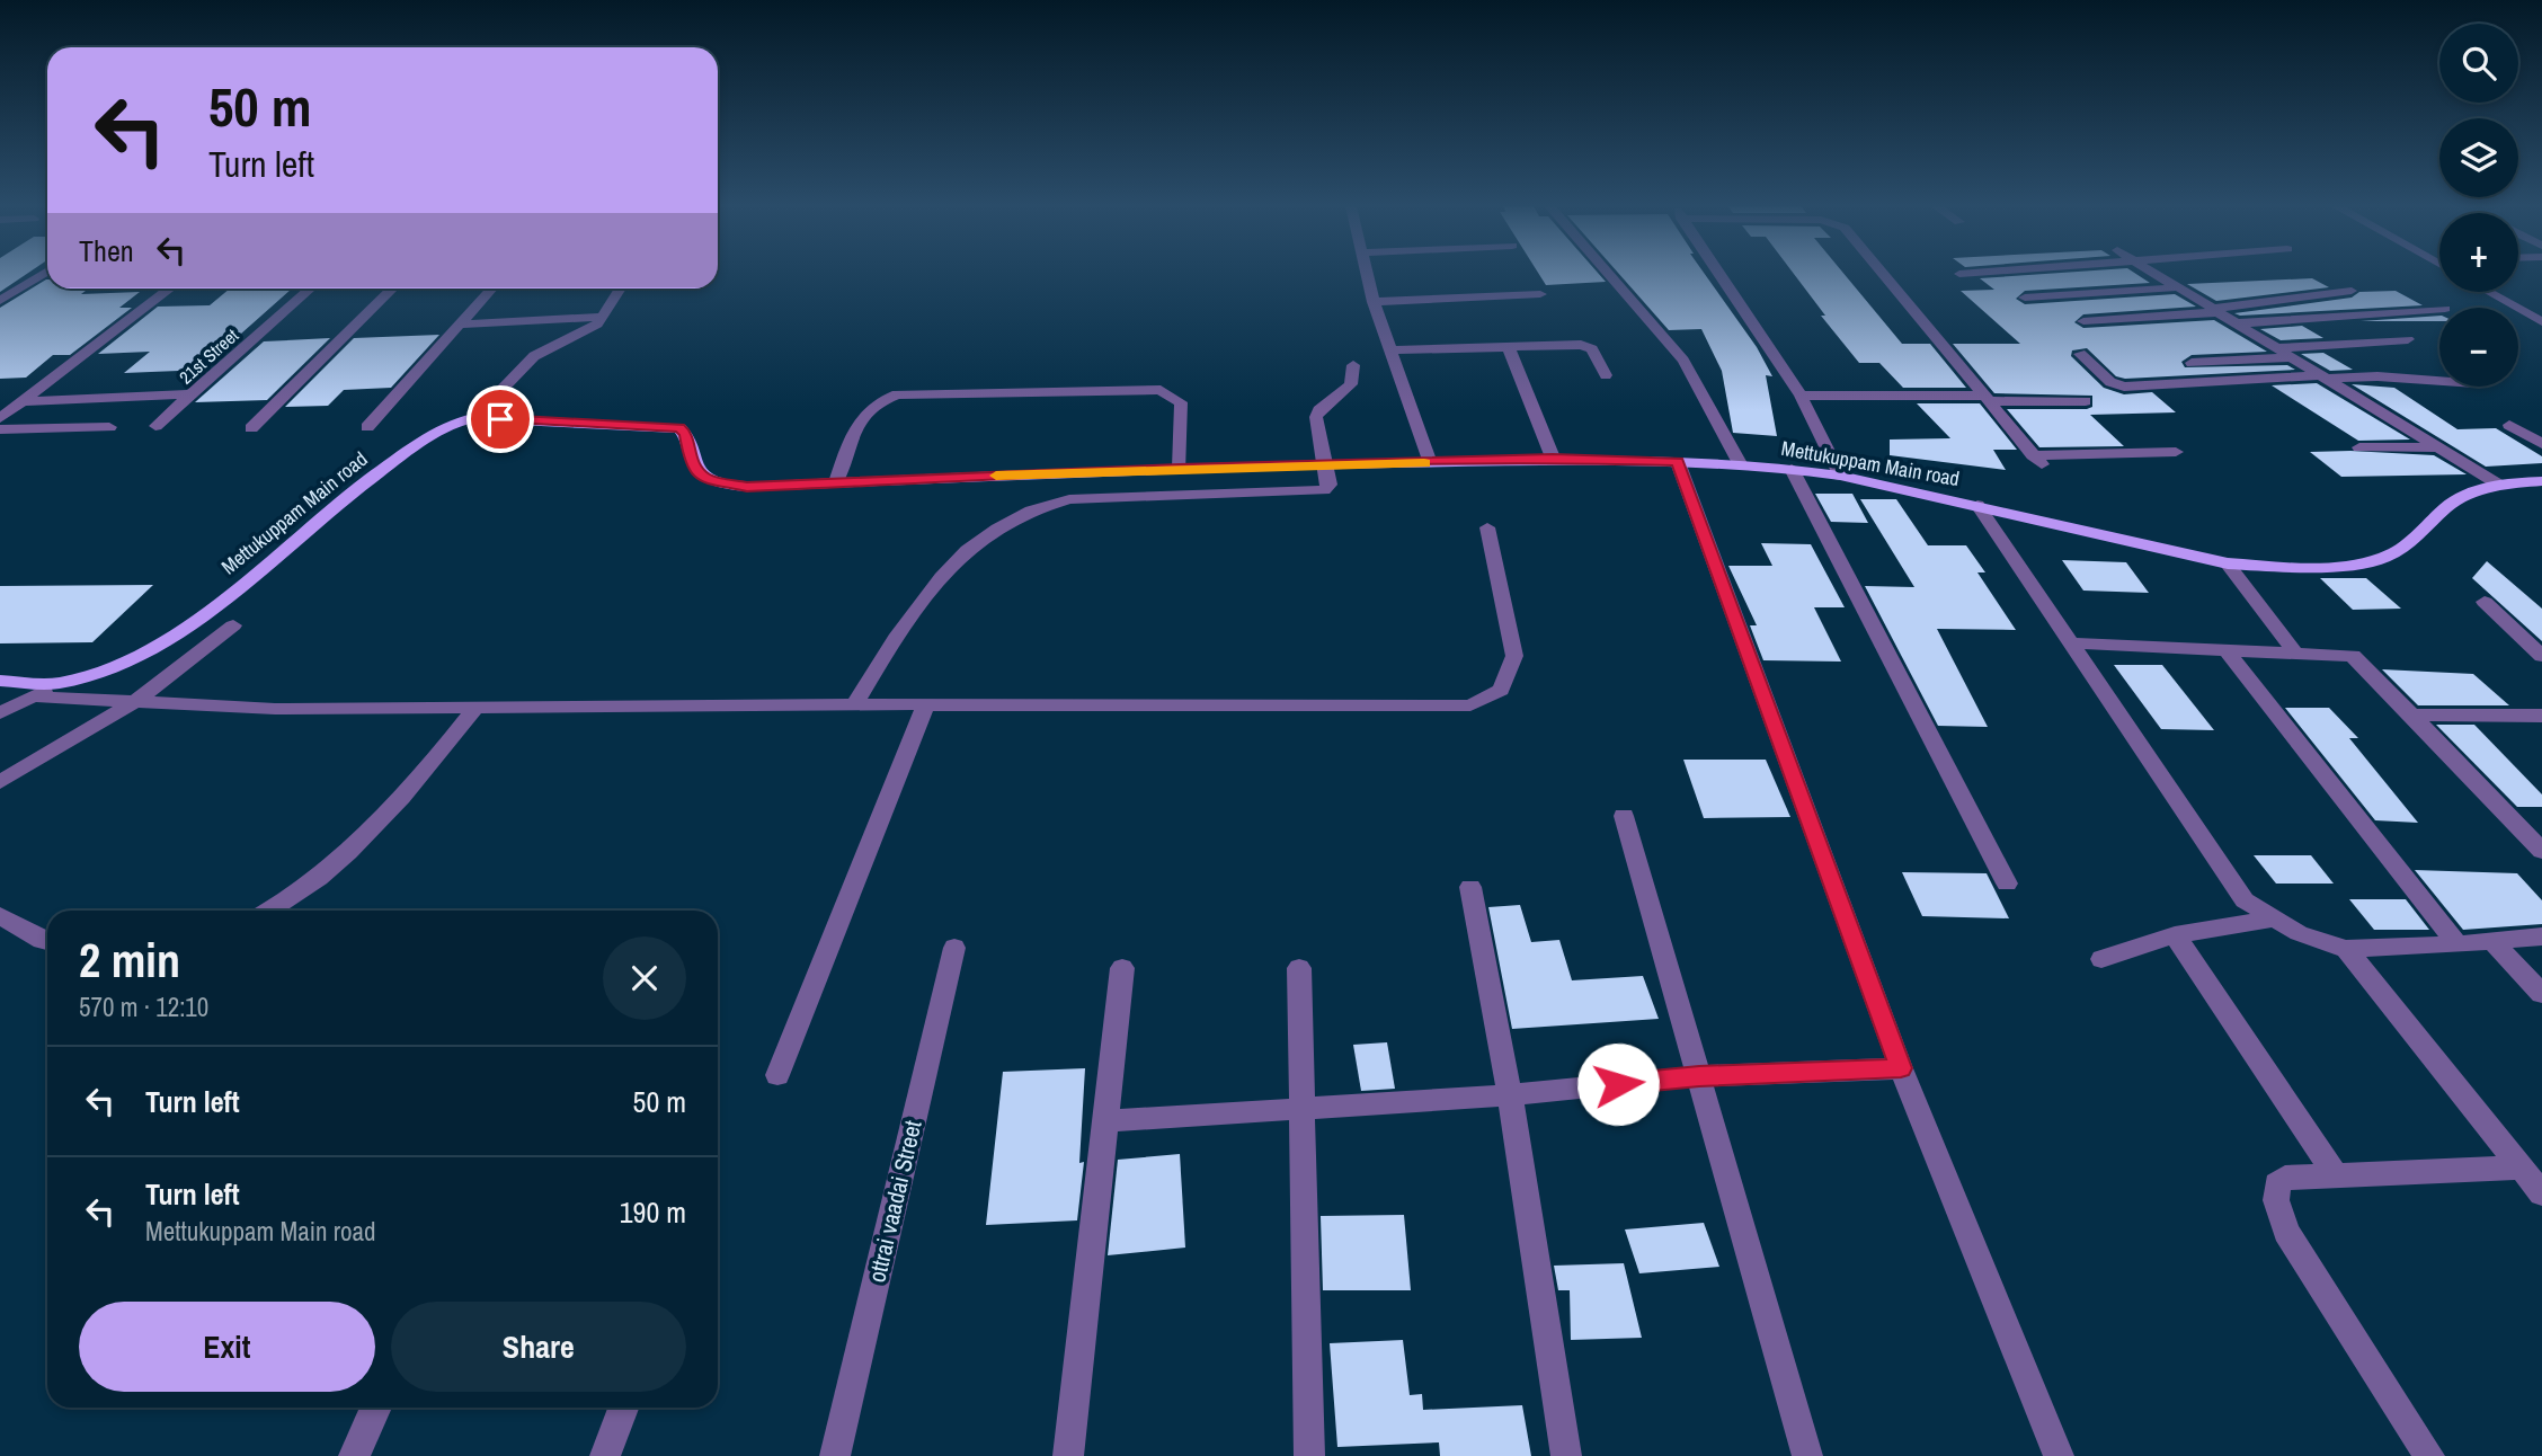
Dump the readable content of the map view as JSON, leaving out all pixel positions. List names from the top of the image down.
{
  "streets": {
    "main road": ["Mettukuppam Main road"],
    "street": ["21st Street", "ottrai vaadai Street"]
  },
  "page": {
    "map_buttons": ["+", "−"],
    "turn": ["50 m", "Turn left"],
    "then": "Then",
    "heading": ["2 min", "570 m · 12:10"],
    "list": [
      {
        "name": "Turn left",
        "value": "50 m"
      },
      {
        "name": "Turn left",
        "note": "Mettukuppam Main road",
        "value": "190 m"
      }
    ],
    "buttons": ["Exit", "Share"]
  }
}
